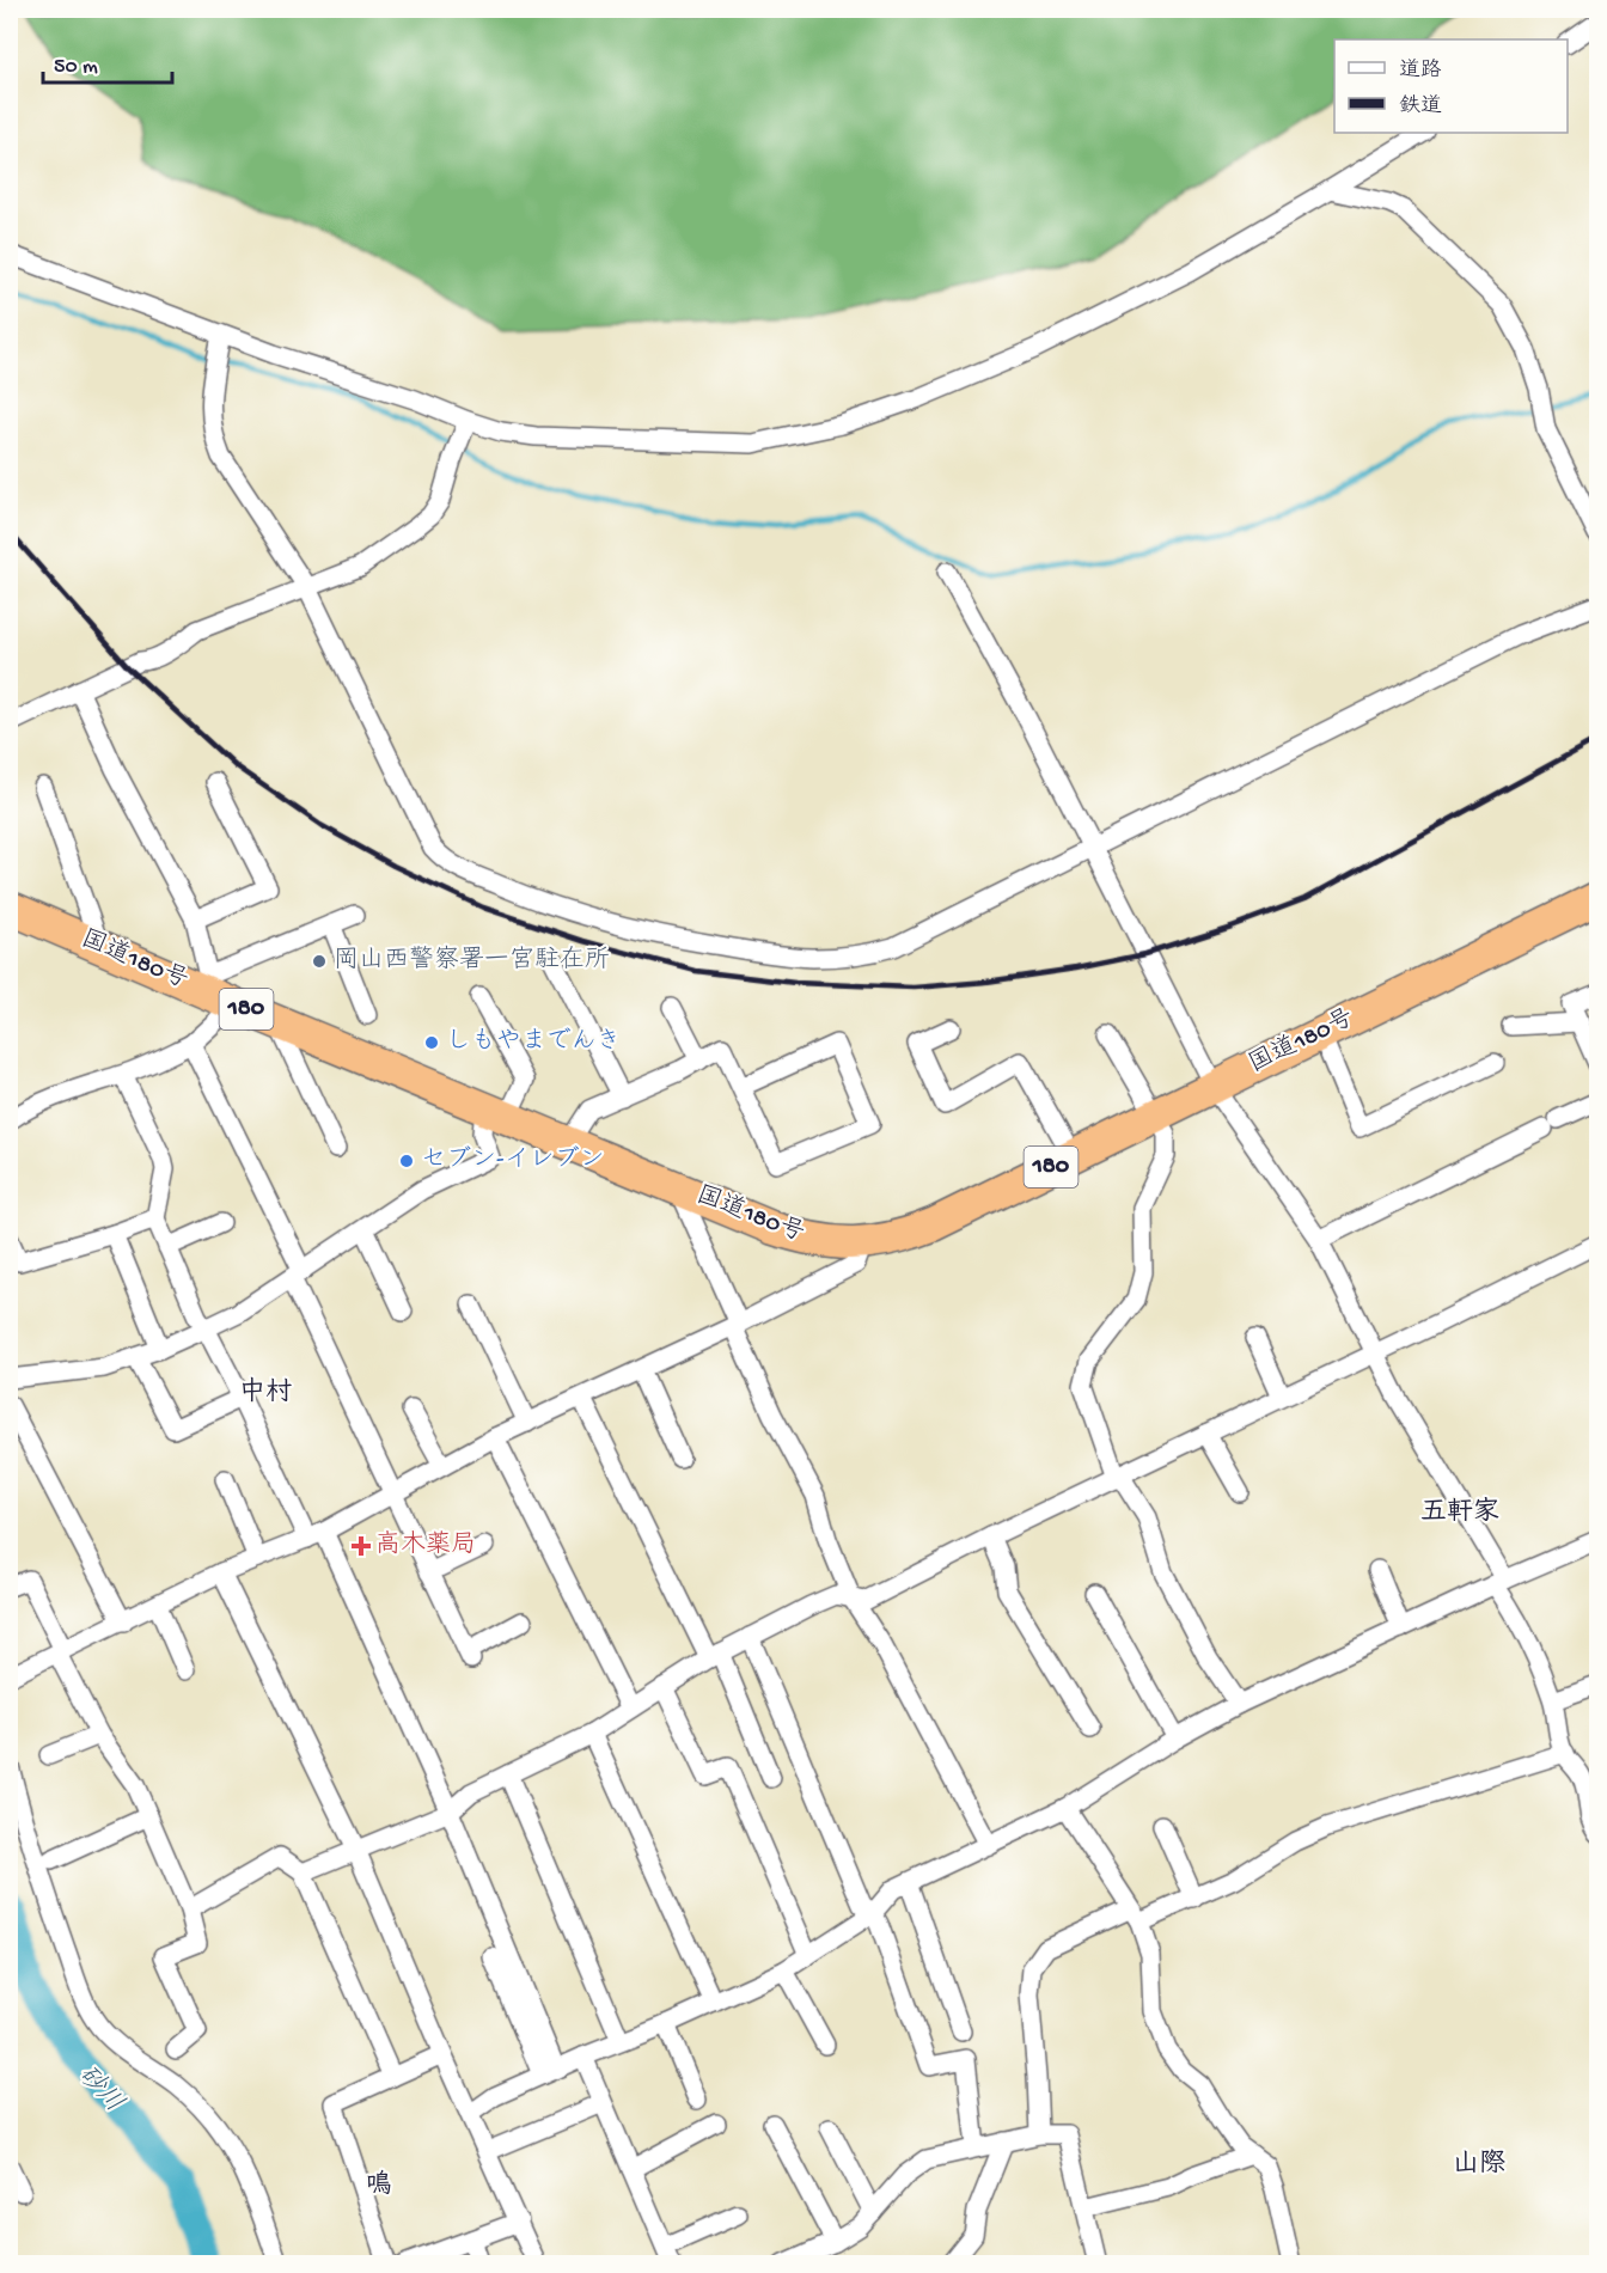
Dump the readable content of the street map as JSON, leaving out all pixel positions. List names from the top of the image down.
{
  "streets": {
    "highway": ["国道180号", "180"]
  },
  "districts": [
    "中村",
    "五軒家",
    "山際",
    "鳴"
  ],
  "water": ["砂川"],
  "places": {
    "other": ["岡山西警察署一宮駐在所", "しもやまでんき", "セブン-イレブン"],
    "health": ["高木薬局"]
  },
  "legend": ["道路", "鉄道"],
  "scale_bar": "50 m"
}
